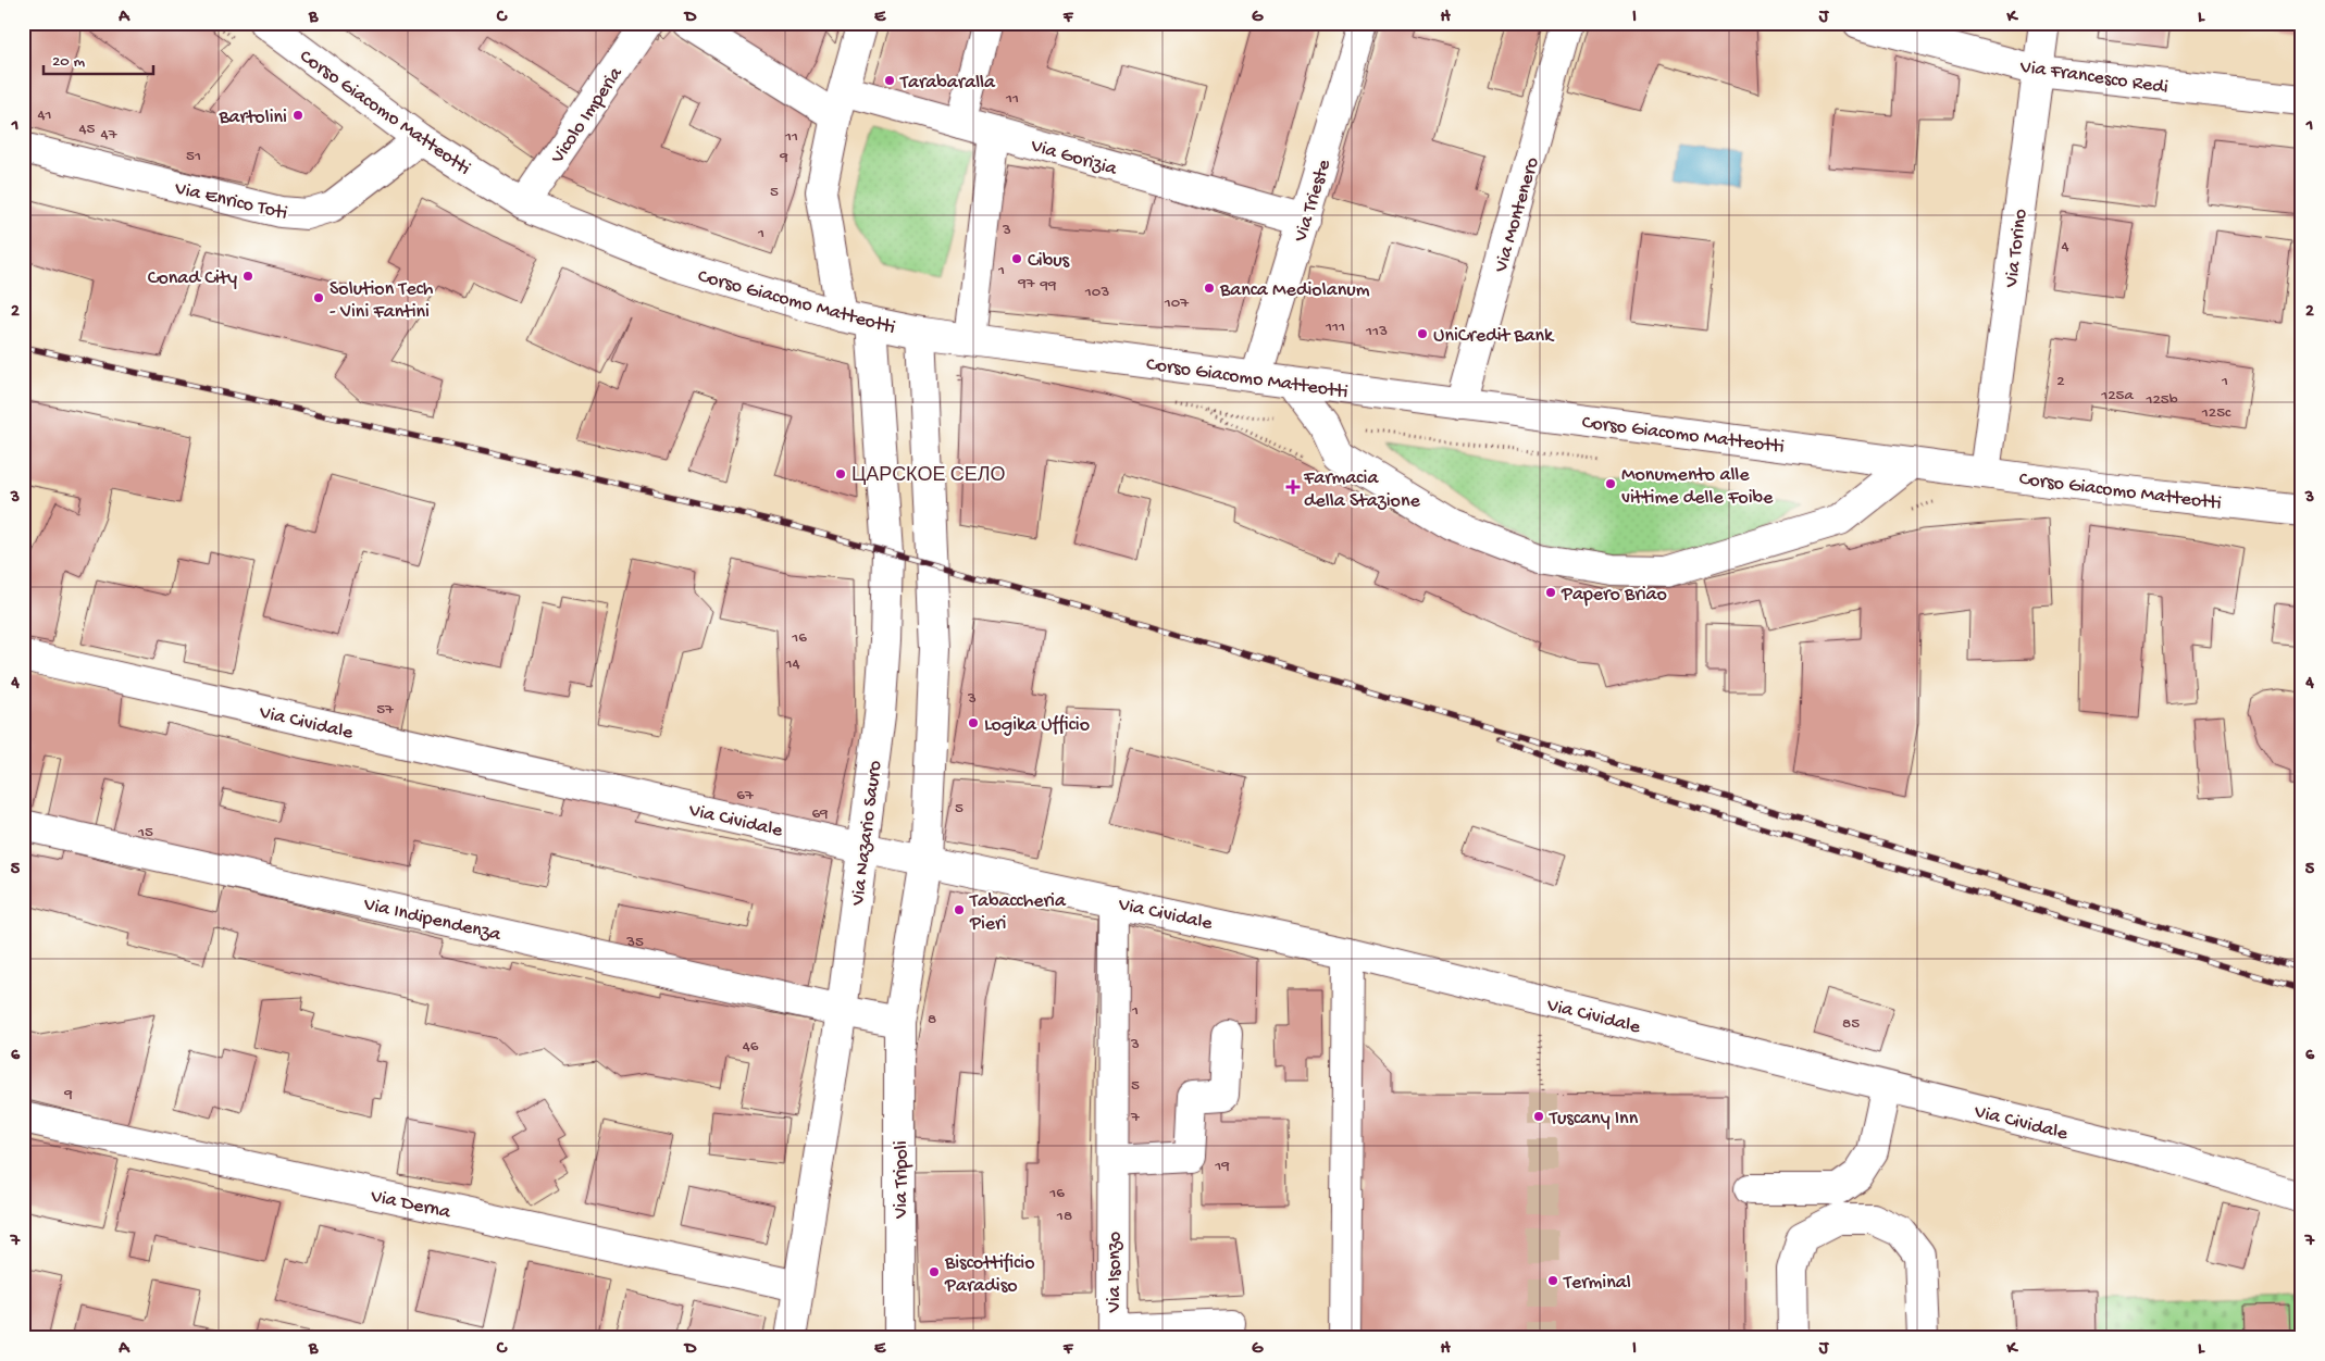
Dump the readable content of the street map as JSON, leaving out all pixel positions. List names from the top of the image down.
{
  "streets": {
    "street": [
      "Via Francesco Redi",
      "Corso Giacomo Matteotti",
      "Vicolo Imperia",
      "Via Gorizia",
      "Via Enrico Toti",
      "Via Trieste",
      "Via Montenero",
      "Via Torino",
      "Via Cividale",
      "Via Nazario Sauro",
      "Via Indipendenza",
      "Via Tripoli",
      "Via Derna",
      "Via Isonzo"
    ]
  },
  "crossings": [
    ["Via Francesco Redi", "Via Torino"],
    ["Corso Giacomo Matteotti", "Vicolo Imperia"],
    ["Corso Giacomo Matteotti", "Via Enrico Toti"],
    ["Corso Giacomo Matteotti", "Via Trieste"],
    ["Corso Giacomo Matteotti", "Via Montenero"],
    ["Corso Giacomo Matteotti", "Via Torino"],
    ["Corso Giacomo Matteotti", "Via Nazario Sauro"],
    ["Via Gorizia", "Via Trieste"],
    ["Via Cividale", "Via Nazario Sauro"],
    ["Via Cividale", "Via Isonzo"],
    ["Via Nazario Sauro", "Via Indipendenza"],
    ["Via Nazario Sauro", "Via Derna"],
    ["Via Indipendenza", "Via Tripoli"]
  ],
  "places": {
    "other": [
      "Tarabaralla",
      "Bartolini",
      "Cibus",
      "Conad City",
      "Banca Mediolanum",
      "Solution Tech - Vini Fantini",
      "UniCredit Bank",
      "ЦАРСКОЕ СЕЛО",
      "Monumento alle vittime delle Foibe",
      "Papero Briao",
      "Logika Ufficio",
      "Tabaccheria Pieri",
      "Tuscany Inn",
      "Biscottificio Paradiso",
      "Terminal"
    ],
    "health": ["Farmacia della Stazione"]
  },
  "house_numbers": [
    "11",
    "41",
    "45",
    "47",
    "11",
    "51",
    "9",
    "5",
    "3",
    "1",
    "4",
    "1",
    "97",
    "99",
    "103",
    "107",
    "111",
    "113",
    "2",
    "1",
    "125a",
    "125b",
    "125c",
    "16",
    "14",
    "3",
    "57",
    "67",
    "5",
    "69",
    "15",
    "35",
    "1",
    "8",
    "85",
    "3",
    "46",
    "5",
    "9",
    "7",
    "19",
    "16",
    "18"
  ],
  "scale_bar": "20 m",
  "grid": {
    "columns": [
      "A",
      "B",
      "C",
      "D",
      "E",
      "F",
      "G",
      "H",
      "I",
      "J",
      "K",
      "L"
    ],
    "rows": [
      "1",
      "2",
      "3",
      "4",
      "5",
      "6",
      "7"
    ]
  }
}
